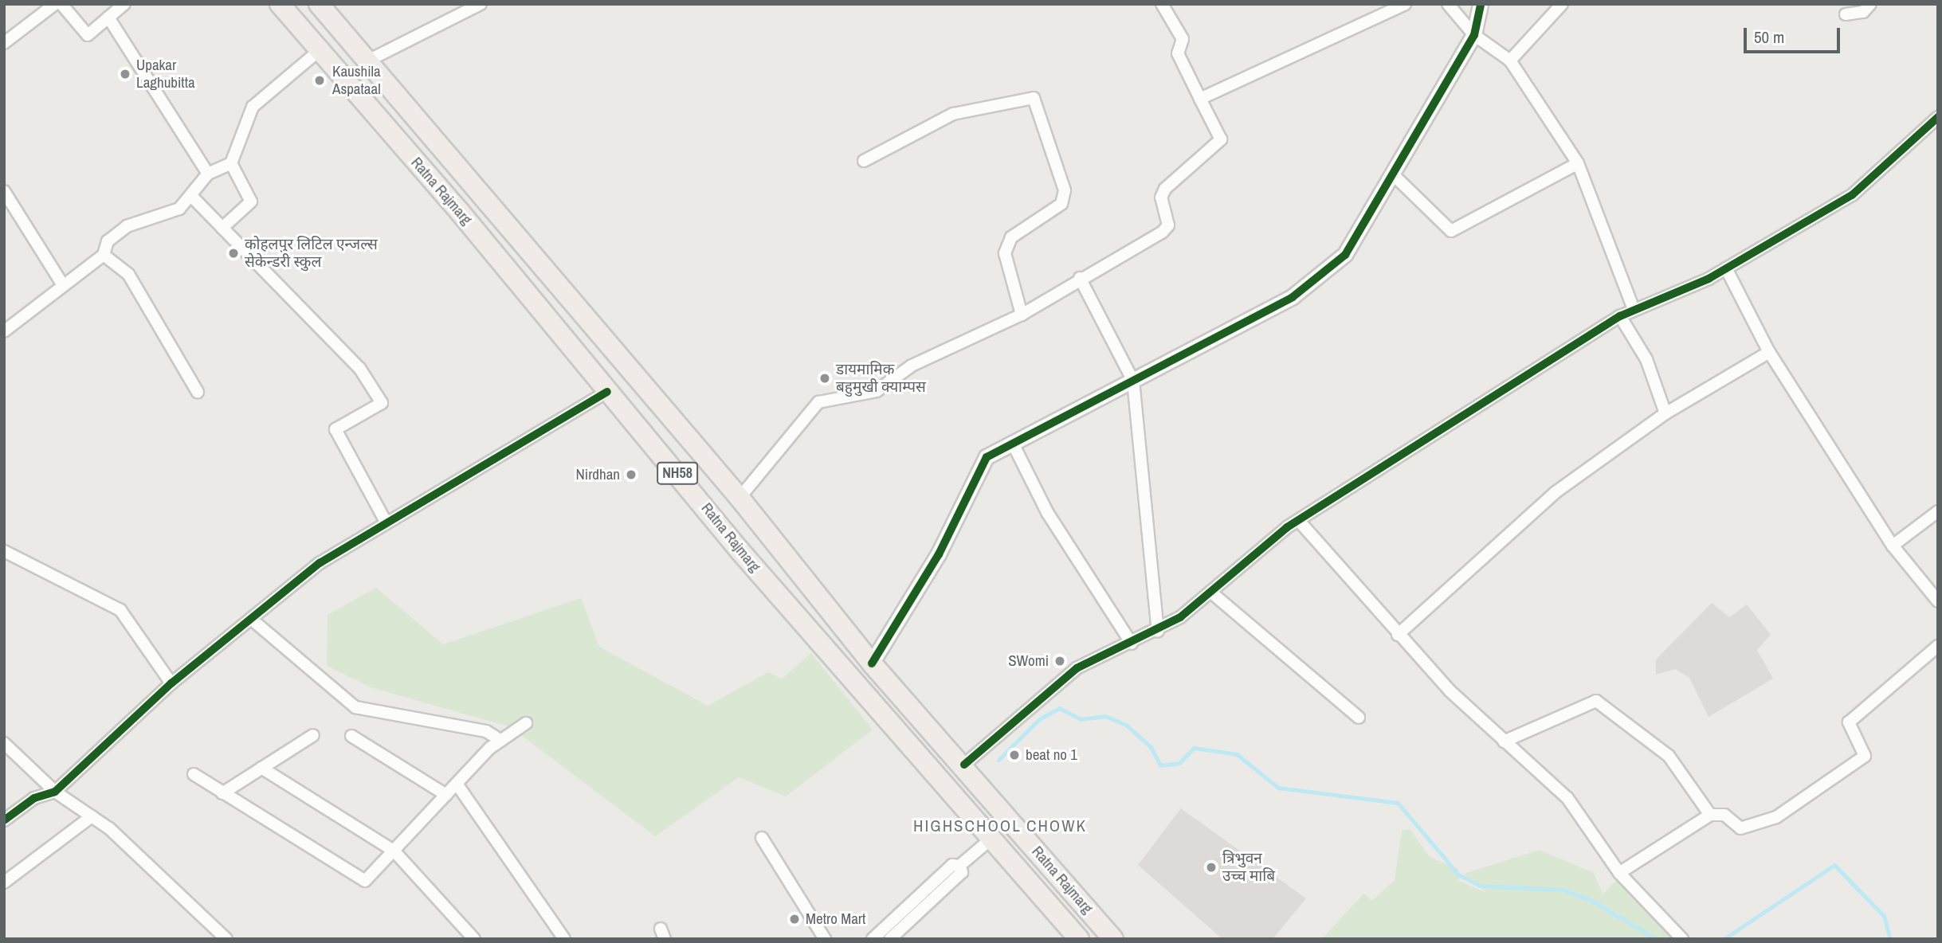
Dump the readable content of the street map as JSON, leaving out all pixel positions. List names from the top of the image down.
{
  "streets": {
    "highway": ["Ratna Rajmarg", "NH58"]
  },
  "districts": ["HIGHSCHOOL CHOWK"],
  "places": [
    "Upakar Laghubitta",
    "Kaushila Aspataal",
    "कोहलपुर लिटिल एन्जल्स सेकेन्डरी स्कुल",
    "डायमामिक बहुमुखी क्याम्पस",
    "Nirdhan",
    "SWomi",
    "beat no 1",
    "त्रिभुवन उच्च माबि",
    "Metro Mart"
  ],
  "scale_bar": "50 m"
}
